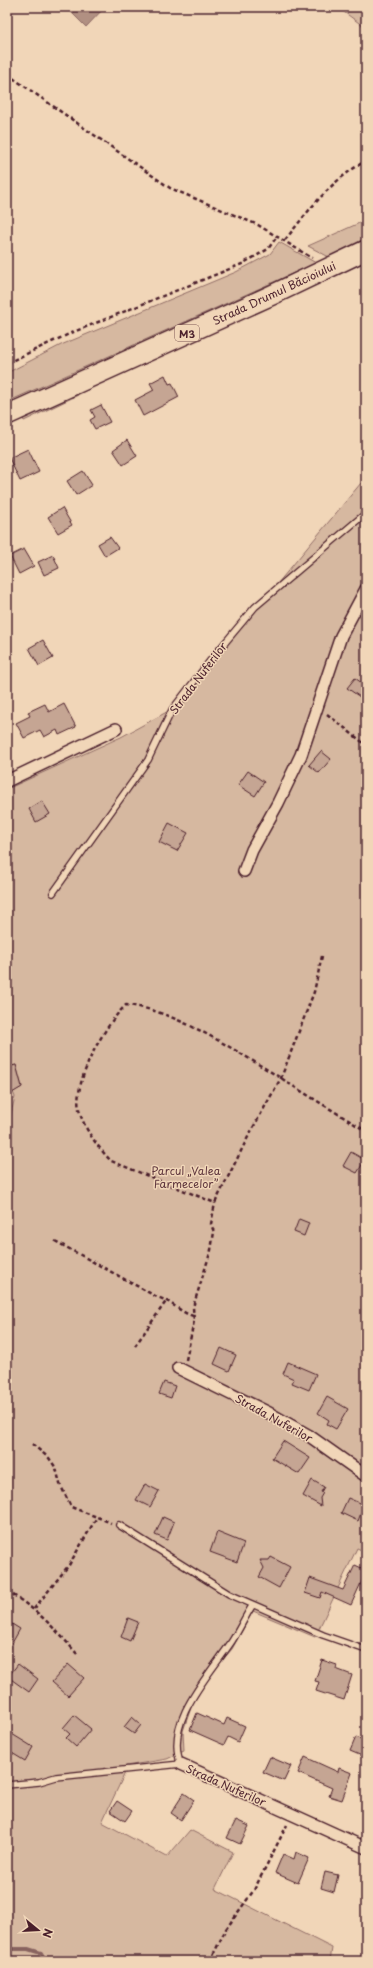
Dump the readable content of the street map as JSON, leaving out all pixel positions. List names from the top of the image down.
{
  "streets": {
    "highway": ["Strada Drumul Băcioiului", "M3"],
    "street": ["Strada Nuferilor"]
  },
  "parks": ["Parcul „Valea Farmecelor”"],
  "north": "right"
}
